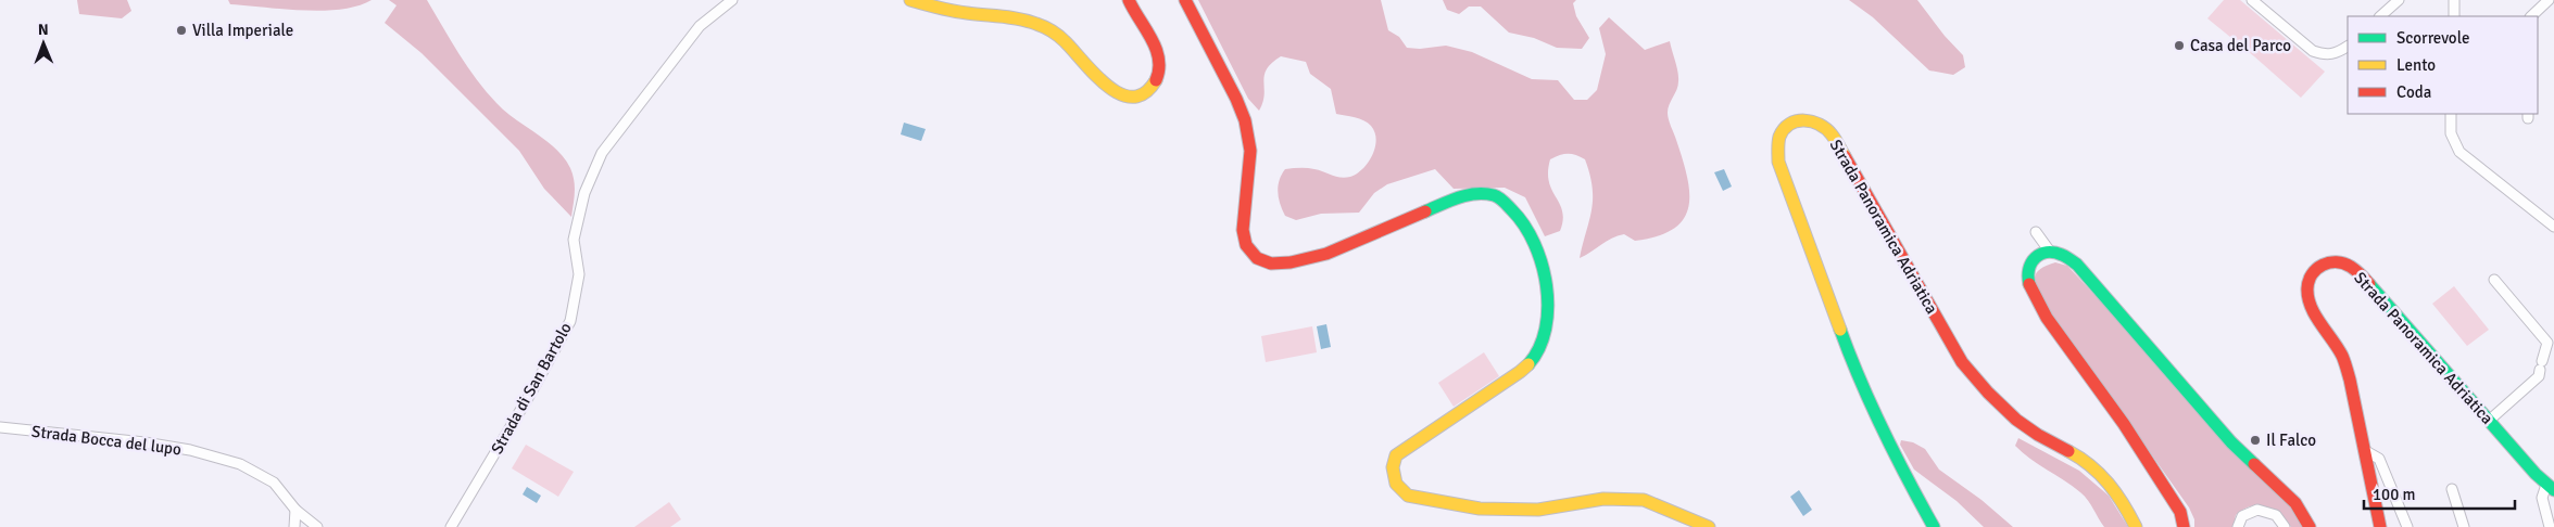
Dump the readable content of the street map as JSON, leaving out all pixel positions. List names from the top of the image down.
{
  "streets": {
    "street": ["Strada Panoramica Adriatica", "Strada di San Bartolo", "Strada Bocca del lupo"]
  },
  "places": ["Villa Imperiale", "Casa del Parco", "Il Falco"],
  "legend": ["Scorrevole", "Lento", "Coda"],
  "scale_bar": "100 m",
  "north": "top"
}
